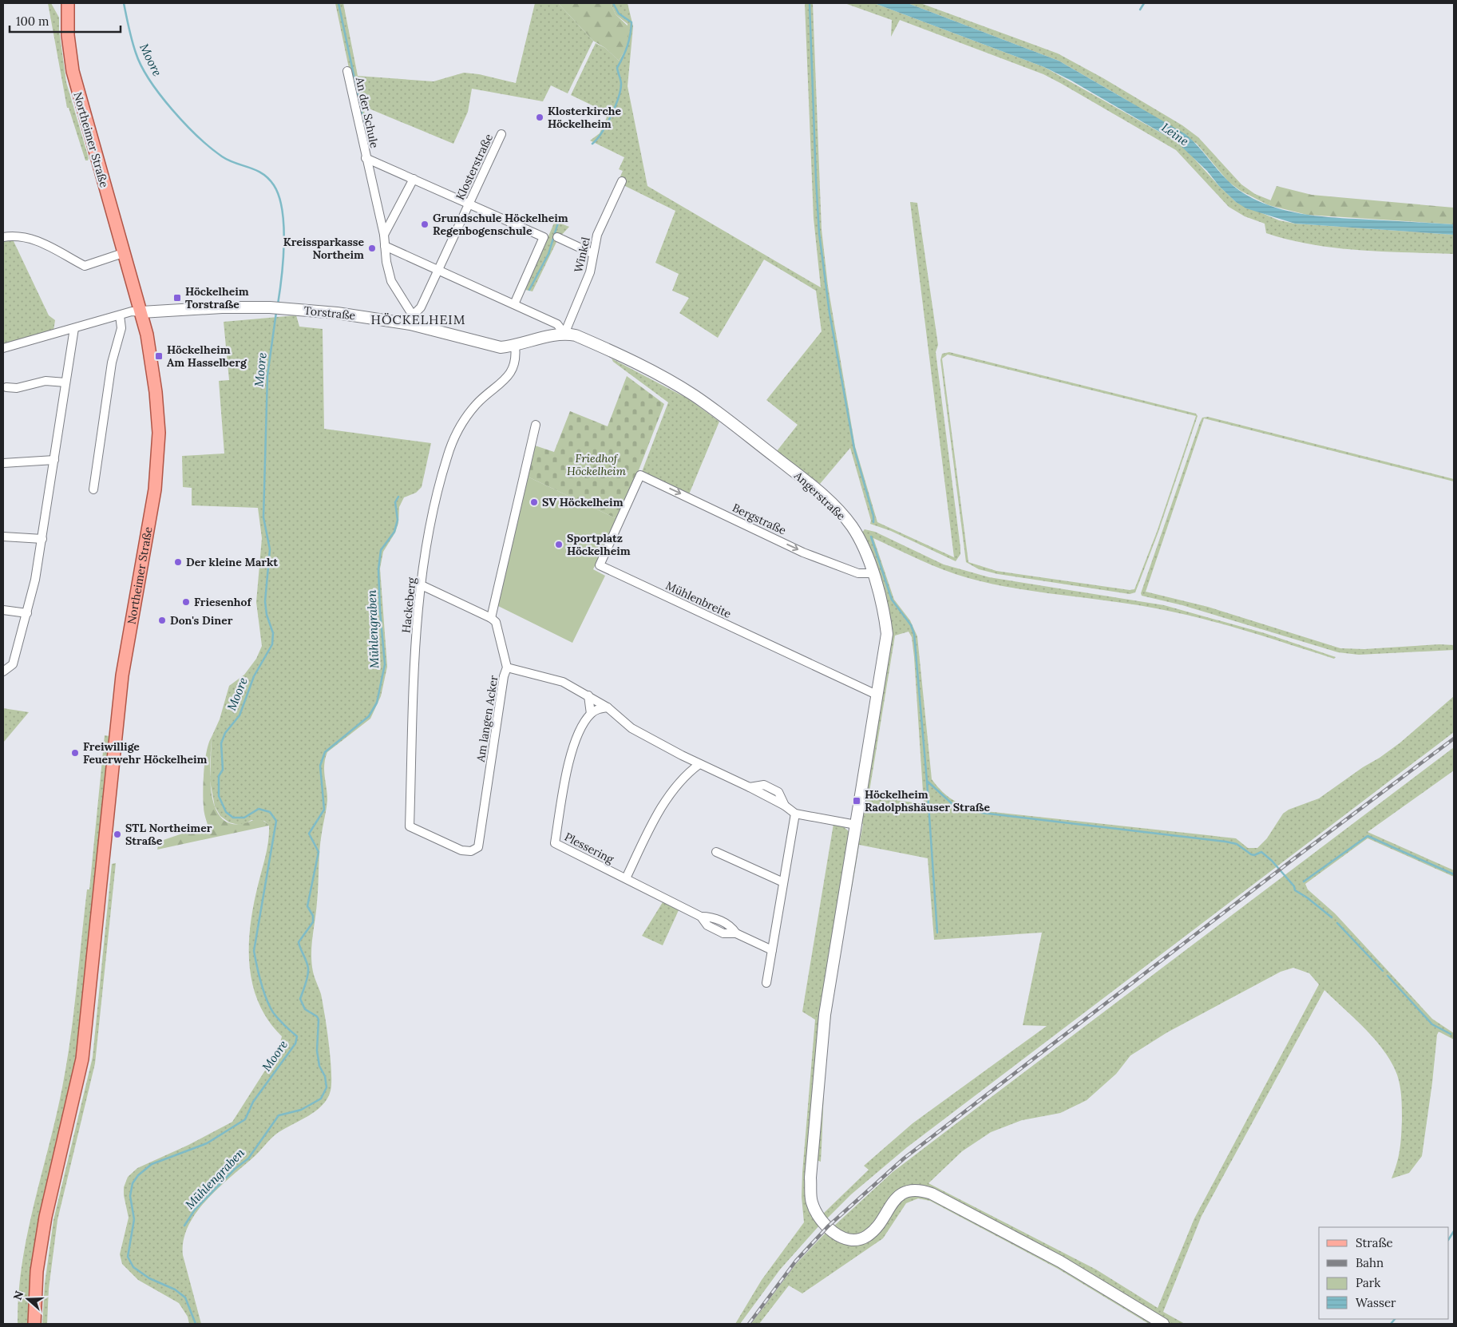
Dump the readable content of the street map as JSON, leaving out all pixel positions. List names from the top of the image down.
{
  "streets": {
    "main road": ["Northeimer Straße"],
    "street": [
      "An der Schule",
      "Klosterstraße",
      "Winkel",
      "Torstraße",
      "Angerstraße",
      "Bergstraße",
      "Mühlenbreite",
      "Hackeberg",
      "Am langen Acker",
      "Plessering"
    ]
  },
  "crossings": [
    ["An der Schule", "Klosterstraße"],
    ["An der Schule", "Torstraße"],
    ["Northeimer Straße", "Torstraße"],
    ["Klosterstraße", "Torstraße"],
    ["Winkel", "Angerstraße"],
    ["Torstraße", "Angerstraße"],
    ["Torstraße", "Hackeberg"],
    ["Angerstraße", "Bergstraße"],
    ["Angerstraße", "Mühlenbreite"],
    ["Angerstraße", "Hackeberg"],
    ["Bergstraße", "Mühlenbreite"],
    ["Hackeberg", "Am langen Acker"]
  ],
  "one_way": ["Bergstraße"],
  "districts": ["HÖCKELHEIM"],
  "water": ["Moore", "Leine", "Mühlengraben"],
  "parks": ["Friedhof Höckelheim"],
  "places": {
    "other": [
      "Klosterkirche Höckelheim",
      "Grundschule Höckelheim Regenbogenschule",
      "Kreissparkasse Northeim",
      "SV Höckelheim",
      "Sportplatz Höckelheim",
      "Der kleine Markt",
      "Friesenhof",
      "Don's Diner",
      "Freiwillige Feuerwehr Höckelheim",
      "STL Northeimer Straße"
    ],
    "transit": ["Höckelheim Torstraße", "Höckelheim Am Hasselberg", "Höckelheim Radolphshäuser Straße"]
  },
  "legend": [
    "Straße",
    "Bahn",
    "Park",
    "Wasser"
  ],
  "scale_bar": "100 m",
  "north": "left"
}
